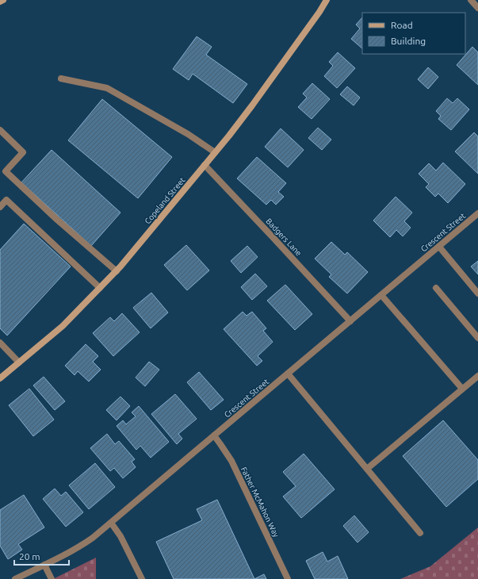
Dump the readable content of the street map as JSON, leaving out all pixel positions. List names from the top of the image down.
{
  "streets": {
    "main road": ["Copeland Street"],
    "street": ["Crescent Street", "Badgers Lane", "Father McMahon Way"]
  },
  "crossings": [
    ["Copeland Street", "Badgers Lane"],
    ["Crescent Street", "Badgers Lane"],
    ["Crescent Street", "Father McMahon Way"]
  ],
  "legend": ["Road", "Building"],
  "scale_bar": "20 m"
}
